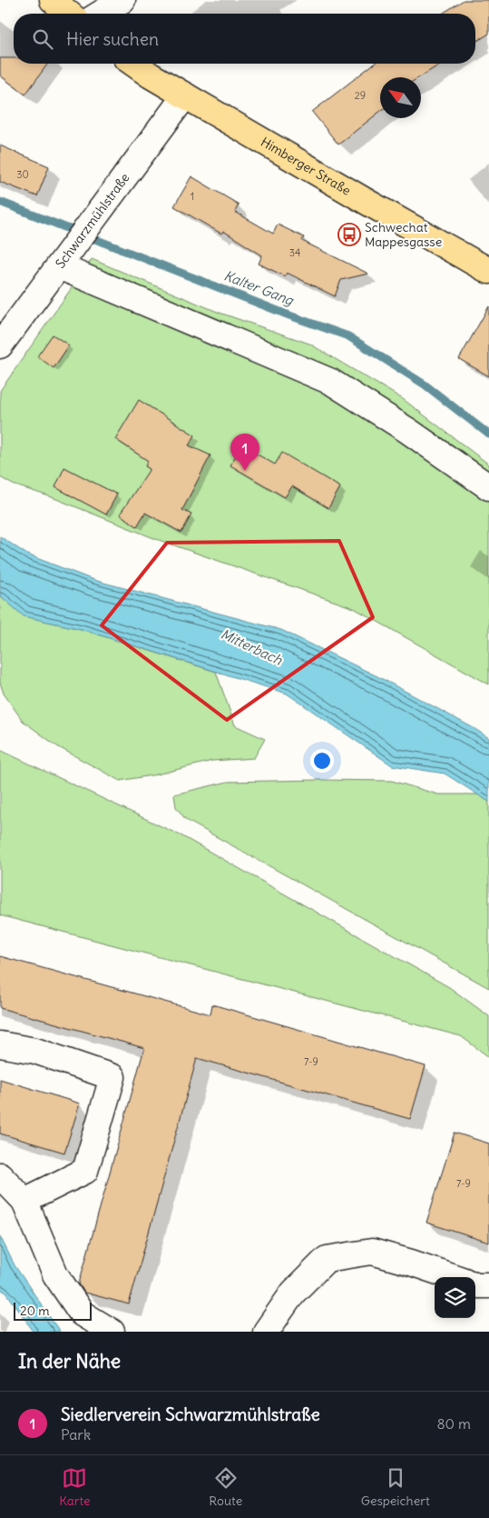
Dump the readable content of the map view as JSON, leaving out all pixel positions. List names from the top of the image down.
{
  "streets": {
    "main road": ["Himberger Straße"],
    "street": ["Schwarzmühlstraße"]
  },
  "crossings": [
    ["Himberger Straße", "Schwarzmühlstraße"]
  ],
  "water": ["Kalter Gang", "Mitterbach"],
  "places": {
    "bus stop": ["Schwechat Mappesgasse"]
  },
  "house_numbers": [
    "29",
    "30",
    "1",
    "34",
    "7-9",
    "7-9"
  ],
  "scale_bar": "20 m",
  "north": "top left",
  "page": {
    "search": "Hier suchen",
    "pins": "1",
    "scale": "20 m",
    "heading": "In der Nähe",
    "list": [
      {
        "mark": "1",
        "name": "Siedlerverein Schwarzmühlstraße",
        "note": "Park",
        "value": "80 m"
      }
    ],
    "nav": ["Karte", "Route", "Gespeichert"]
  }
}
